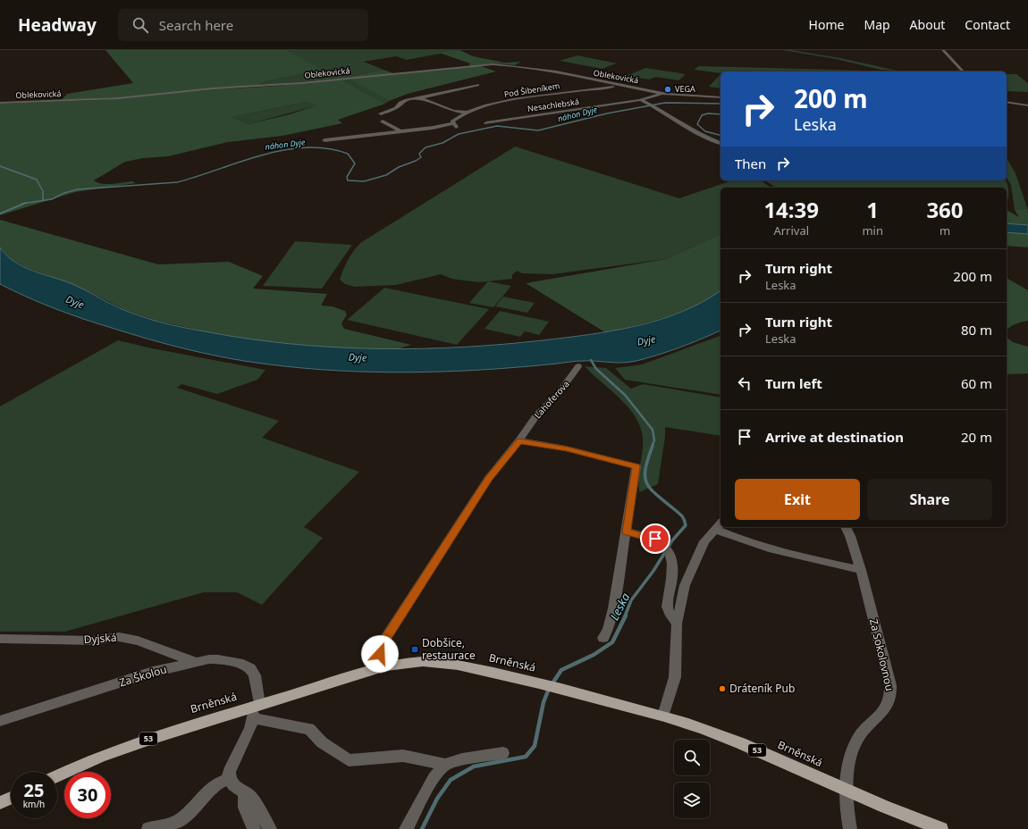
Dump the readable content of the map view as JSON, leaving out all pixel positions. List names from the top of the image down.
{
  "streets": {
    "main road": ["Brněnská", "53"],
    "street": [
      "Oblekovická",
      "Pod Šibeníkem",
      "Nesachlebská",
      "Lahoferova",
      "Dyjská",
      "Za Sokolovnou",
      "Za Školou"
    ]
  },
  "crossings": [
    ["Oblekovická", "Pod Šibeníkem"],
    ["Oblekovická", "Nesachlebská"],
    ["Lahoferova", "Brněnská"],
    ["Dyjská", "Za Školou"],
    ["Za Sokolovnou", "Brněnská"],
    ["Brněnská", "Za Školou"]
  ],
  "water": ["náhon Dyje", "Dyje", "Leska"],
  "places": {
    "other": ["VEGA", "Dráteník Pub"],
    "transit": ["Dobšice, restaurace"]
  },
  "page": {
    "header": "Headway",
    "search": "Search here",
    "nav": [
      "Home",
      "Map",
      "About",
      "Contact"
    ],
    "turn": ["200 m", "Leska"],
    "then": "Then",
    "eta": [
      "14:39",
      "Arrival",
      "1",
      "min",
      "360",
      "m"
    ],
    "list": [
      {
        "name": "Turn right",
        "note": "Leska",
        "value": "200 m"
      },
      {
        "name": "Turn right",
        "note": "Leska",
        "value": "80 m"
      },
      {
        "name": "Turn left",
        "value": "60 m"
      },
      {
        "name": "Arrive at destination",
        "value": "20 m"
      }
    ],
    "buttons": ["Exit", "Share"],
    "speed": "25 km/h",
    "limit": "30"
  }
}
